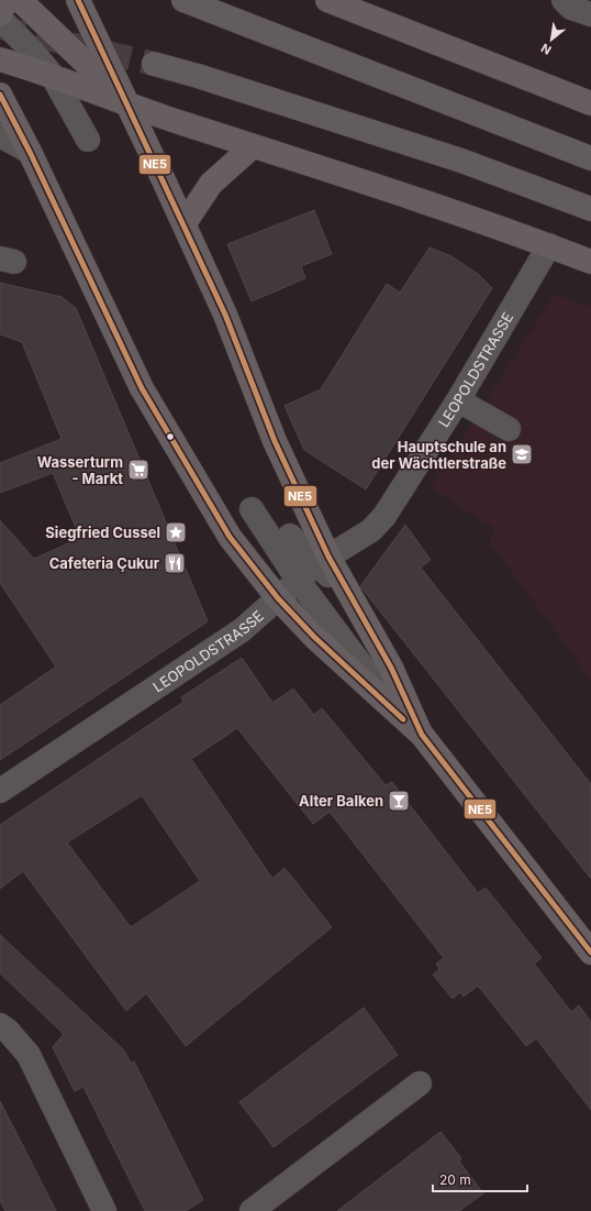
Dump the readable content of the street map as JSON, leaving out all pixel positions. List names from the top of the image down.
{
  "streets": {
    "street": ["LEOPOLDSTRASSE"]
  },
  "places": {
    "school or university": ["Hauptschule an der Wächtlerstraße"],
    "supermarket": ["Wasserturm - Markt"],
    "place": ["Siegfried Cussel"],
    "restaurant": ["Cafeteria Çukur"],
    "bar": ["Alter Balken"]
  },
  "lines": ["transit line NE5"],
  "scale_bar": "20 m",
  "north": "bottom left"
}
